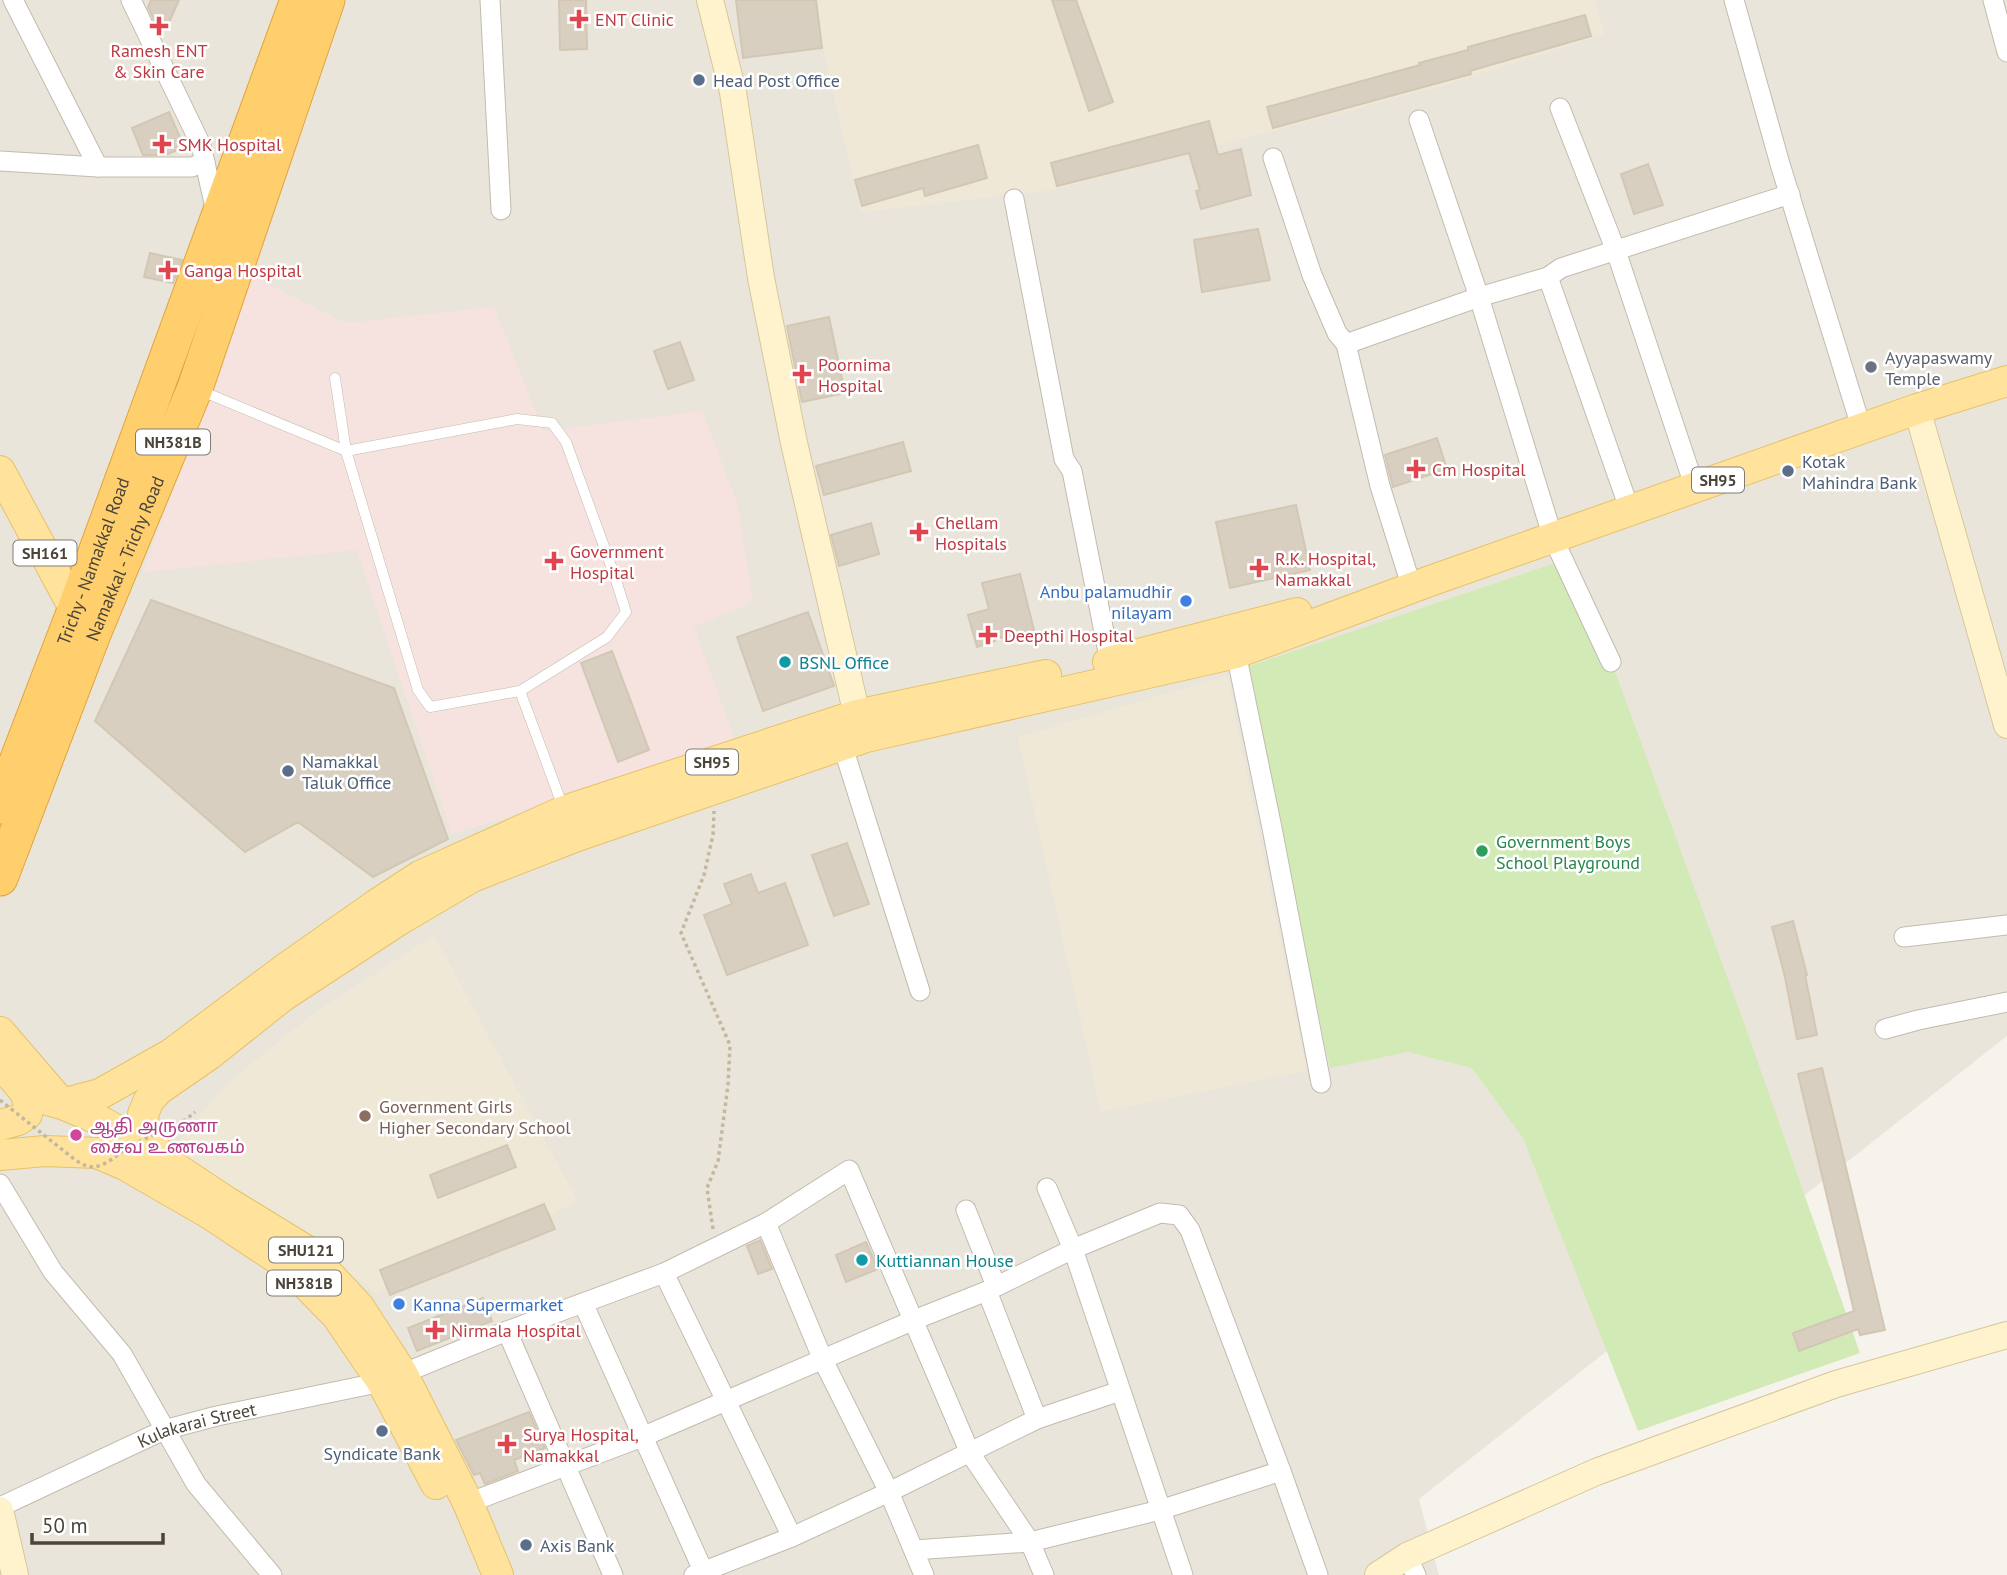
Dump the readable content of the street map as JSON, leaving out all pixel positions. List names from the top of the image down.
{
  "streets": {
    "highway": ["NH381B", "Namakkal - Trichy Road", "Trichy - Namakkal Road"],
    "main road": ["SH95", "SH161", "SHU121"],
    "street": ["Kulakarai Street"]
  },
  "crossings": [
    ["NH381B", "SHU121"],
    ["NH381B", "Kulakarai Street"],
    ["SH95", "SHU121"],
    ["SH161", "Namakkal - Trichy Road"],
    ["SH161", "Trichy - Namakkal Road"],
    ["Namakkal - Trichy Road", "Trichy - Namakkal Road"],
    ["SHU121", "Kulakarai Street"]
  ],
  "places": {
    "health": [
      "ENT Clinic",
      "Ramesh ENT & Skin Care",
      "SMK Hospital",
      "Ganga Hospital",
      "Poornima Hospital",
      "Cm Hospital",
      "Chellam Hospitals",
      "Government Hospital",
      "R.K. Hospital, Namakkal",
      "Deepthi Hospital",
      "Nirmala Hospital",
      "Surya Hospital, Namakkal"
    ],
    "other": [
      "Head Post Office",
      "Ayyapaswamy Temple",
      "Kotak Mahindra Bank",
      "Anbu palamudhir nilayam",
      "BSNL Office",
      "Namakkal Taluk Office",
      "Government Boys School Playground",
      "Government Girls Higher Secondary School",
      "ஆதி அருணா சைவ உணவகம்",
      "Kuttiannan House",
      "Kanna Supermarket",
      "Syndicate Bank",
      "Axis Bank"
    ]
  },
  "scale_bar": "50 m"
}
